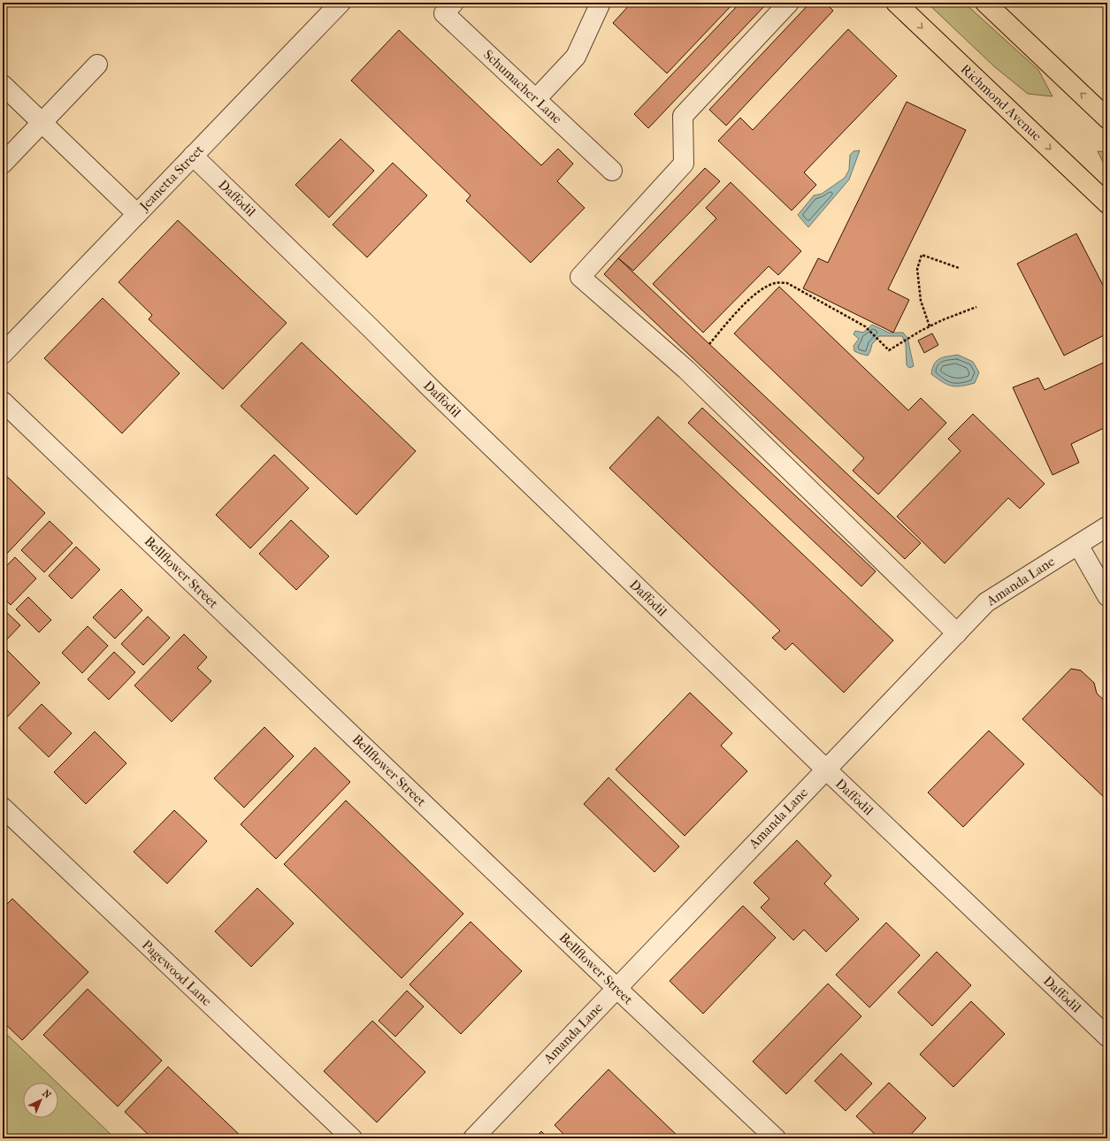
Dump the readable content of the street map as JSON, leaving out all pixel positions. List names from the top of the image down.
{
  "streets": {
    "main road": ["Richmond Avenue"],
    "street": [
      "Schumacher Lane",
      "Jeanetta Street",
      "Daffodil",
      "Bellflower Street",
      "Amanda Lane",
      "Pagewood Lane"
    ]
  },
  "crossings": [
    ["Jeanetta Street", "Daffodil"],
    ["Daffodil", "Amanda Lane"],
    ["Bellflower Street", "Amanda Lane"]
  ],
  "north": "top right"
}
